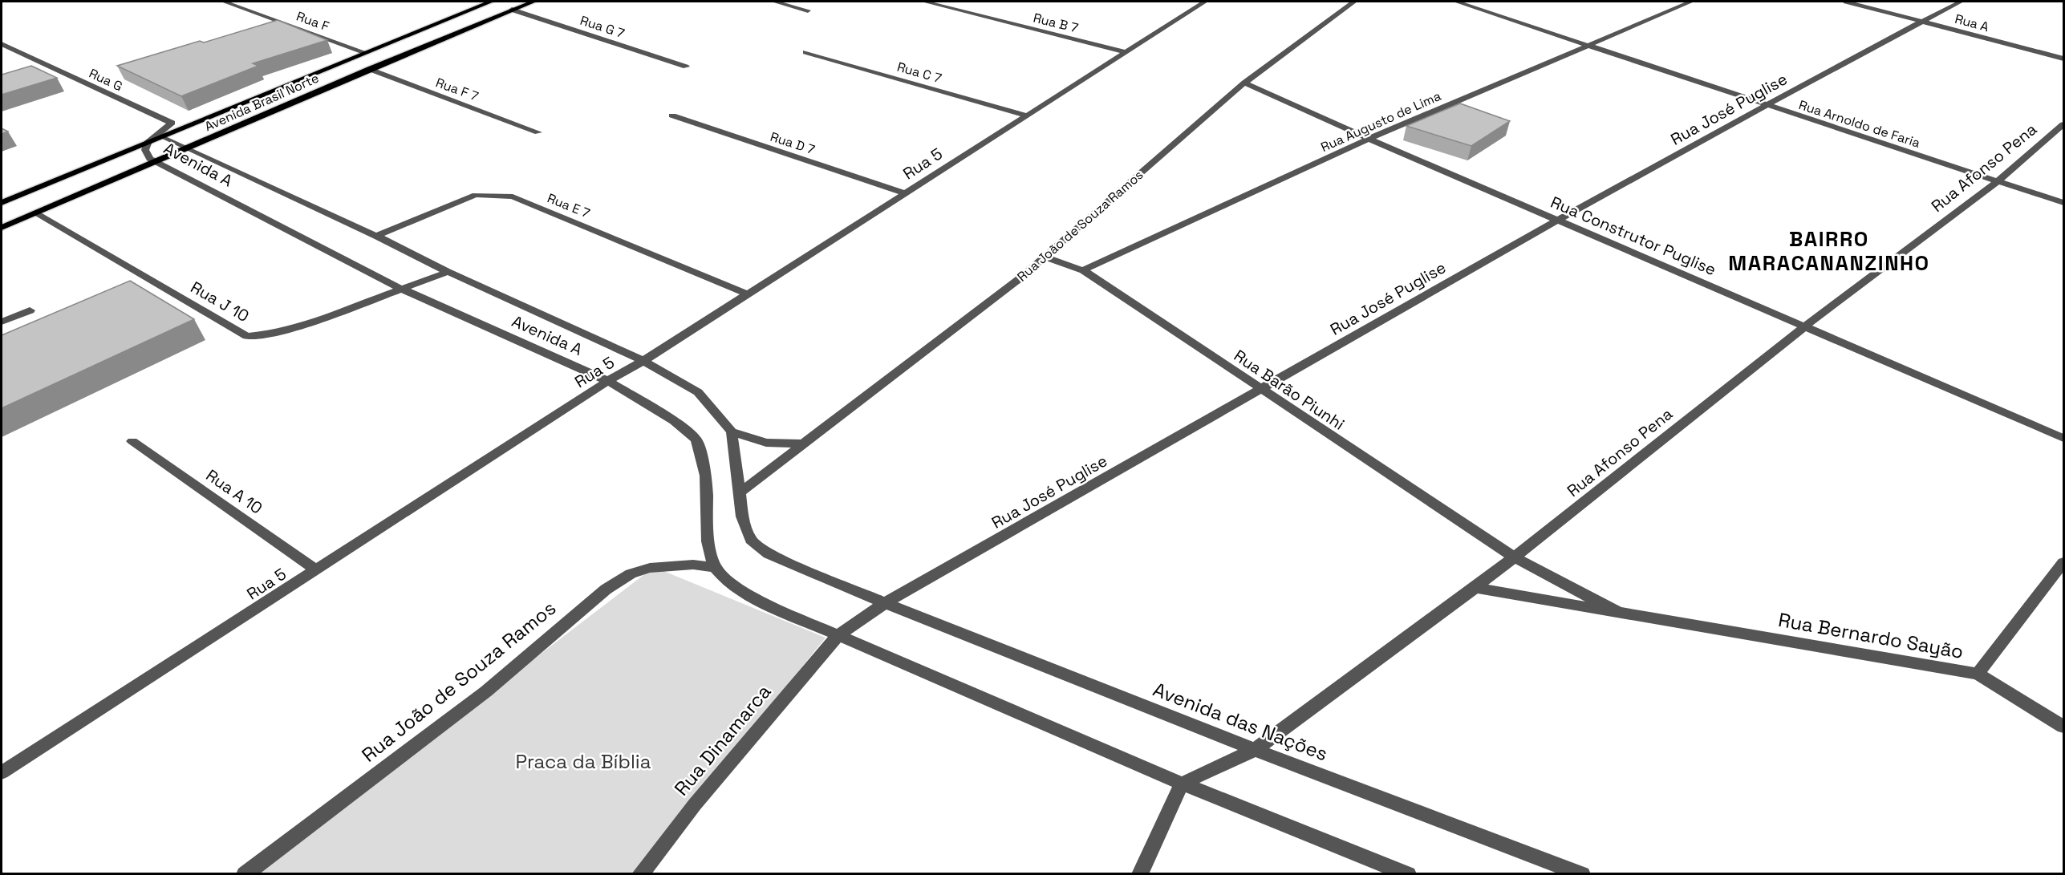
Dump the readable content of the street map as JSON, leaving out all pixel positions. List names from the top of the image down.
{
  "streets": {
    "main road": ["Avenida Brasil Norte"],
    "street": [
      "Rua F",
      "Rua B 7",
      "Rua A",
      "Rua G 7",
      "Rua C 7",
      "Rua G",
      "Rua F 7",
      "Rua José Puglise",
      "Rua Augusto de Lima",
      "Rua Arnoldo de Faria",
      "Rua D 7",
      "Rua 5",
      "Avenida A",
      "Rua Afonso Pena",
      "Rua E 7",
      "Rua João de Souza Ramos",
      "Rua Construtor Puglise",
      "Rua J 10",
      "Rua Barão Piunhi",
      "Rua A 10",
      "Rua Bernardo Sayão",
      "Avenida das Nações",
      "Rua Dinamarca"
    ]
  },
  "crossings": [
    ["Rua F", "Avenida Brasil Norte"],
    ["Rua B 7", "Rua 5"],
    ["Rua A", "Rua José Puglise"],
    ["Rua G 7", "Avenida Brasil Norte"],
    ["Rua C 7", "Rua 5"],
    ["Rua G", "Avenida Brasil Norte"],
    ["Rua G", "Avenida A"],
    ["Rua F 7", "Avenida Brasil Norte"],
    ["Avenida Brasil Norte", "Avenida A"],
    ["Avenida Brasil Norte", "Rua J 10"],
    ["Rua José Puglise", "Rua Arnoldo de Faria"],
    ["Rua José Puglise", "Rua Construtor Puglise"],
    ["Rua José Puglise", "Rua Barão Piunhi"],
    ["Rua José Puglise", "Avenida das Nações"],
    ["Rua José Puglise", "Rua Dinamarca"],
    ["Rua Augusto de Lima", "Rua Arnoldo de Faria"],
    ["Rua Augusto de Lima", "Rua Construtor Puglise"],
    ["Rua Augusto de Lima", "Rua Barão Piunhi"],
    ["Rua Arnoldo de Faria", "Rua Afonso Pena"],
    ["Rua D 7", "Rua 5"],
    ["Rua 5", "Avenida A"],
    ["Rua 5", "Rua E 7"],
    ["Rua 5", "Rua A 10"],
    ["Avenida A", "Rua E 7"],
    ["Avenida A", "Rua João de Souza Ramos"],
    ["Avenida A", "Rua J 10"],
    ["Rua Afonso Pena", "Rua Construtor Puglise"],
    ["Rua Afonso Pena", "Rua Barão Piunhi"],
    ["Rua Afonso Pena", "Rua Bernardo Sayão"],
    ["Rua Afonso Pena", "Avenida das Nações"],
    ["Rua João de Souza Ramos", "Rua Construtor Puglise"],
    ["Rua João de Souza Ramos", "Rua Barão Piunhi"],
    ["Rua Barão Piunhi", "Rua Bernardo Sayão"]
  ],
  "districts": ["BAIRRO MARACANANZINHO"],
  "parks": ["Praca da Bíblia"]
}
